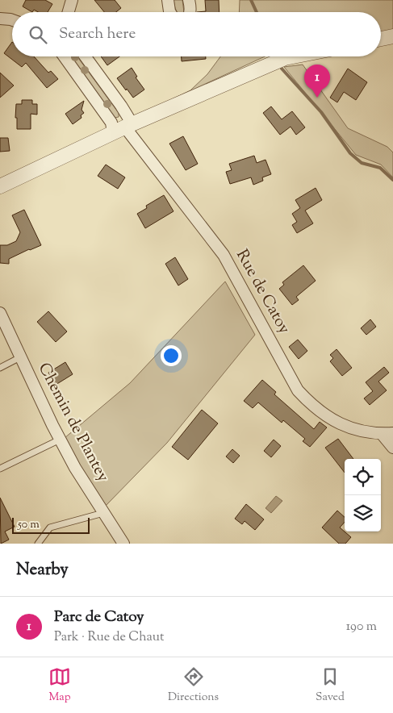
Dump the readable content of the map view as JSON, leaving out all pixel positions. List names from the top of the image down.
{
  "streets": {
    "street": ["Rue de Catoy", "Chemin de Plantey"]
  },
  "scale_bar": "50 m",
  "page": {
    "search": "Search here",
    "pins": "1",
    "scale": "50 m",
    "heading": "Nearby",
    "list": [
      {
        "mark": "1",
        "name": "Parc de Catoy",
        "note": "Park · Rue de Chaut",
        "value": "190 m"
      }
    ],
    "nav": ["Map", "Directions", "Saved"]
  }
}
